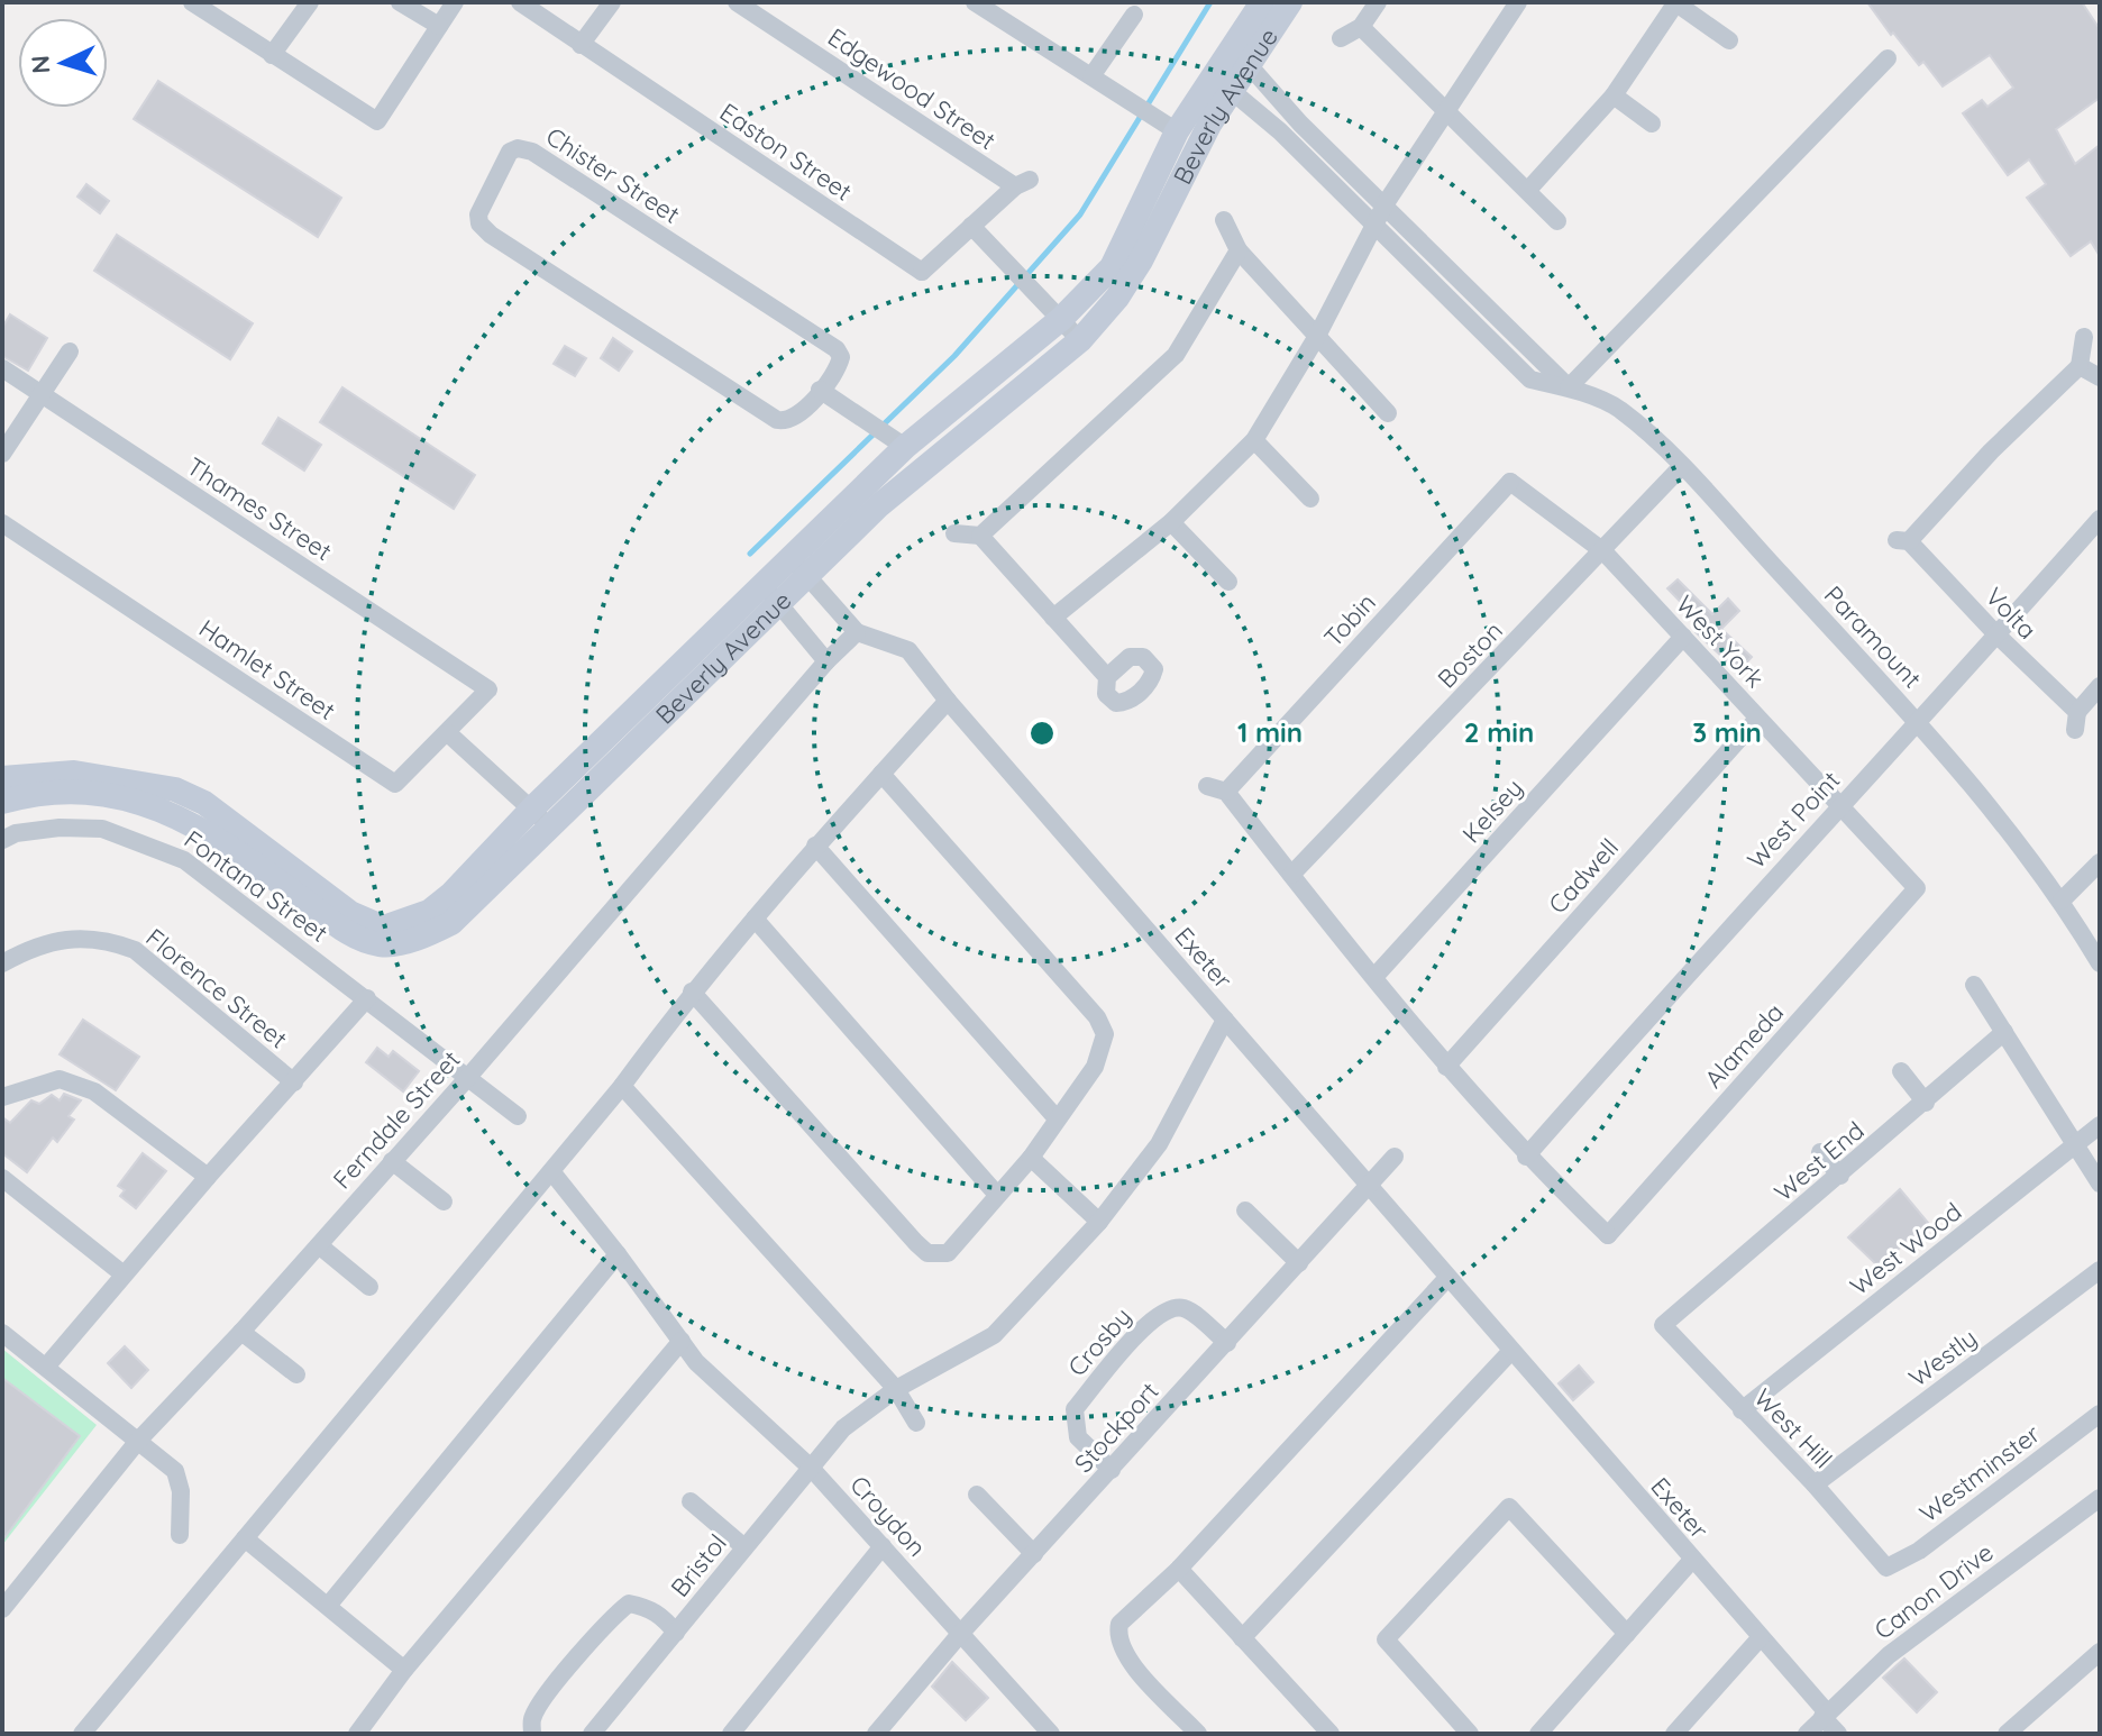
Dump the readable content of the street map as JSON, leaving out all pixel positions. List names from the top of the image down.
{
  "streets": {
    "street": [
      "Edgewood Street",
      "Beverly Avenue",
      "Easton Street",
      "Chister Street",
      "Thames Street",
      "Volta",
      "Tobin",
      "Paramount",
      "West York",
      "Boston",
      "Hamlet Street",
      "Kelsey",
      "West Point",
      "Cadwell",
      "Fontana Street",
      "Exeter",
      "Florence Street",
      "Alameda",
      "Ferndale Street",
      "West End",
      "West Wood",
      "Crosby",
      "Westly",
      "Stockport",
      "West Hill",
      "Westminster",
      "Croydon",
      "Bristol",
      "Canon Drive"
    ]
  },
  "crossings": [
    ["Edgewood Street", "Easton Street"],
    ["Thames Street", "Hamlet Street"],
    ["Volta", "West Point"],
    ["Tobin", "West York"],
    ["Paramount", "Boston"],
    ["Paramount", "West Point"],
    ["West York", "Boston"],
    ["West York", "Kelsey"],
    ["West York", "West Point"],
    ["West York", "Cadwell"],
    ["West York", "Alameda"],
    ["West Point", "Alameda"],
    ["Fontana Street", "Ferndale Street"],
    ["Exeter", "Ferndale Street"],
    ["Exeter", "Stockport"],
    ["Exeter", "Bristol"],
    ["Exeter", "Canon Drive"],
    ["West End", "West Hill"],
    ["West Wood", "West Hill"],
    ["Crosby", "Stockport"],
    ["Westly", "West Hill"],
    ["Stockport", "Croydon"],
    ["West Hill", "Westminster"],
    ["Croydon", "Bristol"]
  ],
  "north": "left",
  "rings": ["1 min", "2 min", "3 min"]
}
